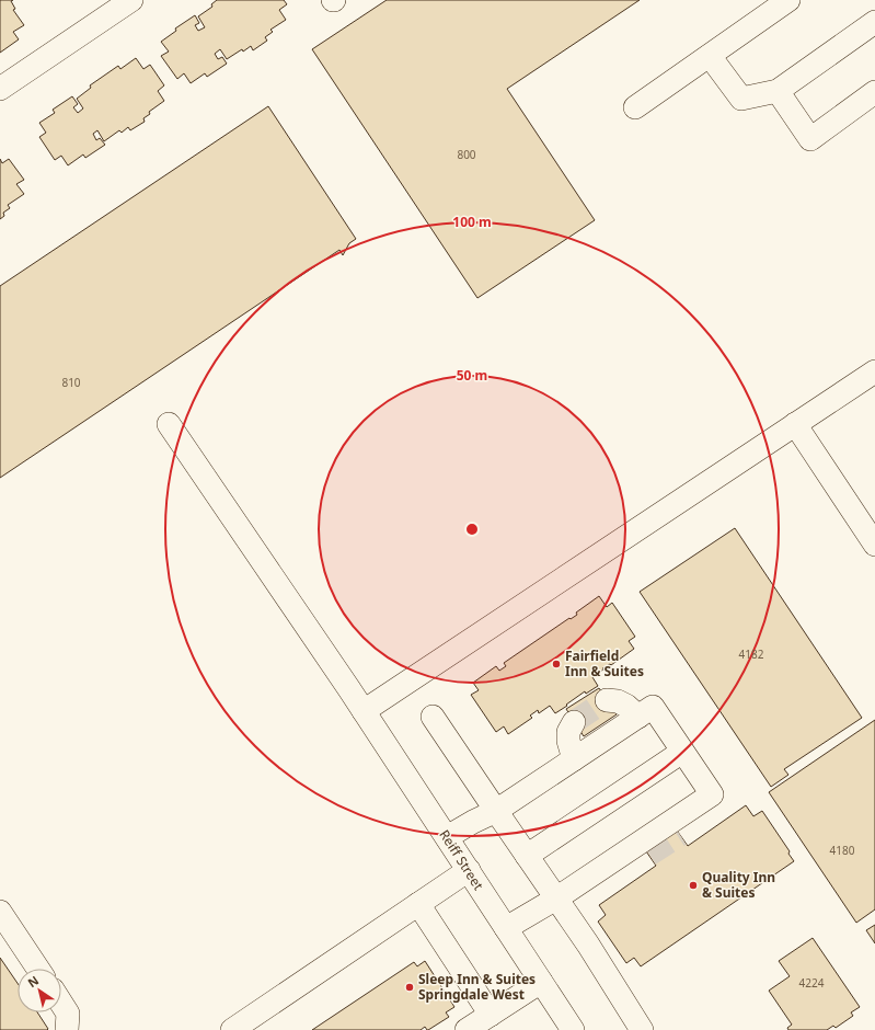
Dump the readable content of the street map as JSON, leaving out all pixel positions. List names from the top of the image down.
{
  "streets": {
    "street": ["Reiff Street"]
  },
  "places": ["Fairfield Inn & Suites", "Quality Inn & Suites", "Sleep Inn & Suites Springdale West"],
  "house_numbers": [
    "800",
    "810",
    "4182",
    "4180",
    "4224"
  ],
  "north": "top left",
  "rings": ["100 m", "50 m"]
}
